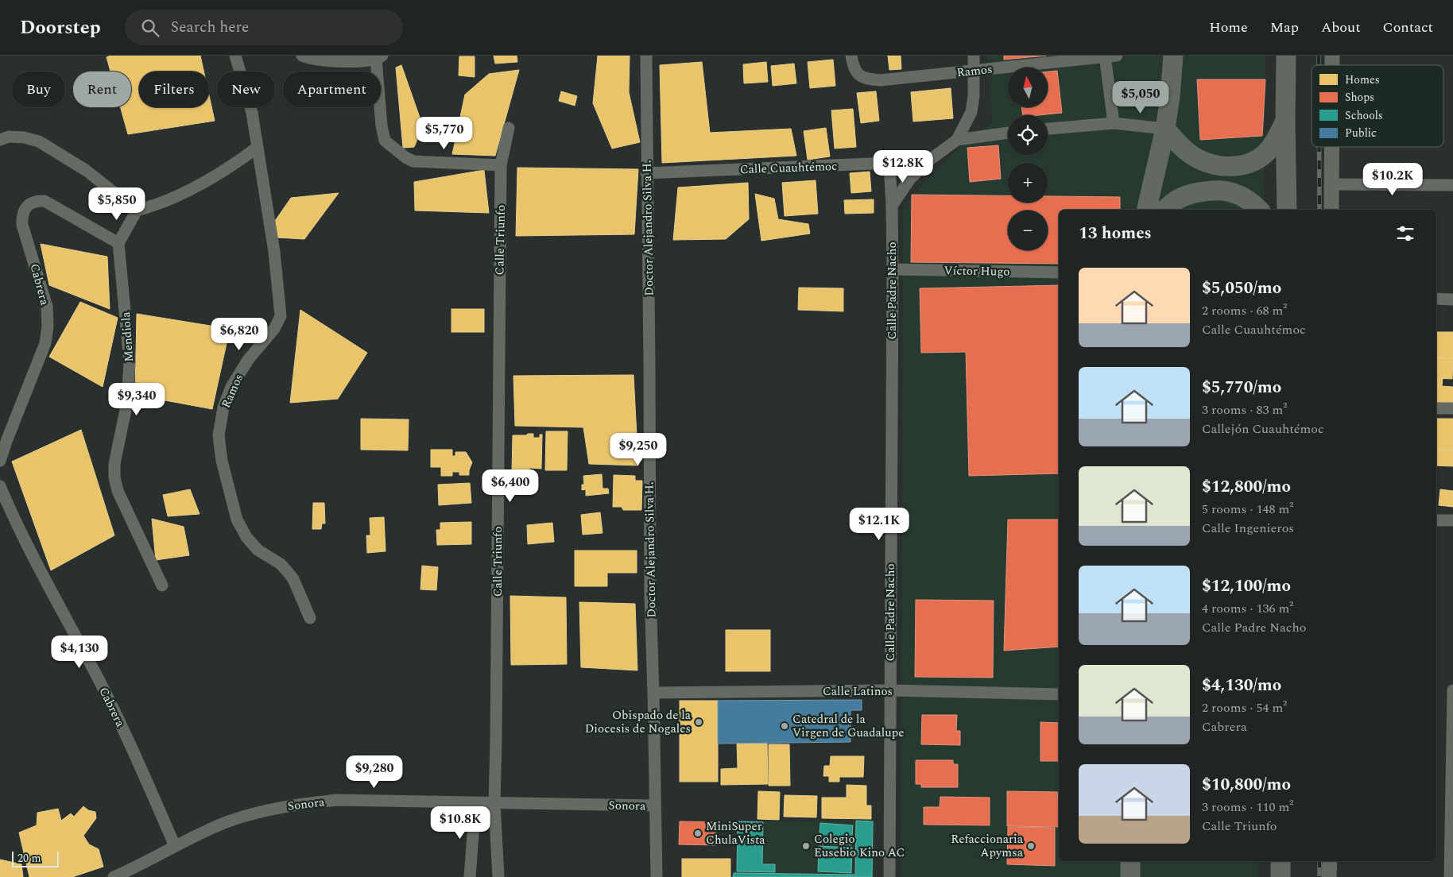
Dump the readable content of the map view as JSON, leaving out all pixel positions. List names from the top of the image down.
{
  "streets": {
    "street": [
      "Ramos",
      "Calle Cuauhtémoc",
      "Doctor Alejandro Silva H.",
      "Calle Triunfo",
      "Víctor Hugo",
      "Cabrera",
      "Calle Padre Nacho",
      "Mendiola",
      "Calle Latinos",
      "Sonora"
    ]
  },
  "crossings": [
    ["Calle Cuauhtémoc", "Doctor Alejandro Silva H."],
    ["Calle Cuauhtémoc", "Calle Padre Nacho"],
    ["Doctor Alejandro Silva H.", "Calle Latinos"],
    ["Doctor Alejandro Silva H.", "Sonora"],
    ["Calle Triunfo", "Sonora"],
    ["Víctor Hugo", "Calle Padre Nacho"],
    ["Cabrera", "Mendiola"],
    ["Cabrera", "Sonora"],
    ["Calle Padre Nacho", "Calle Latinos"]
  ],
  "places": [
    "Obispado de la Diocesis de Nogales",
    "Catedral de la Virgen de Guadalupe",
    "MiniSuper ChulaVista",
    "Colegio Eusebio Kino AC",
    "Refaccionaria Apymsa"
  ],
  "legend": [
    "Homes",
    "Shops",
    "Schools",
    "Public"
  ],
  "scale_bar": "20 m",
  "north": "top",
  "page": {
    "header": "Doorstep",
    "search": "Search here",
    "nav": [
      "Home",
      "Map",
      "About",
      "Contact"
    ],
    "map_buttons": ["+", "−"],
    "chip": [
      "Buy",
      "Rent",
      "Filters",
      "New",
      "Apartment"
    ],
    "price": [
      "$5,050",
      "$5,770",
      "$12.8K",
      "$10.2K",
      "$5,850",
      "$6,820",
      "$9,340",
      "$9,250",
      "$6,400",
      "$12.1K",
      "$4,130",
      "$9,280",
      "$10.8K"
    ],
    "heading": "13 homes",
    "list": [
      {
        "name": "$5,050/mo",
        "note": "2 rooms · 68 m² · Calle Cuauhtémoc"
      },
      {
        "name": "$5,770/mo",
        "note": "3 rooms · 83 m² · Callejón Cuauhtémoc"
      },
      {
        "name": "$12,800/mo",
        "note": "5 rooms · 148 m² · Calle Ingenieros"
      },
      {
        "name": "$12,100/mo",
        "note": "4 rooms · 136 m² · Calle Padre Nacho"
      },
      {
        "name": "$4,130/mo",
        "note": "2 rooms · 54 m² · Cabrera"
      },
      {
        "name": "$10,800/mo",
        "note": "3 rooms · 110 m² · Calle Triunfo"
      }
    ],
    "scale": "20 m"
  }
}
